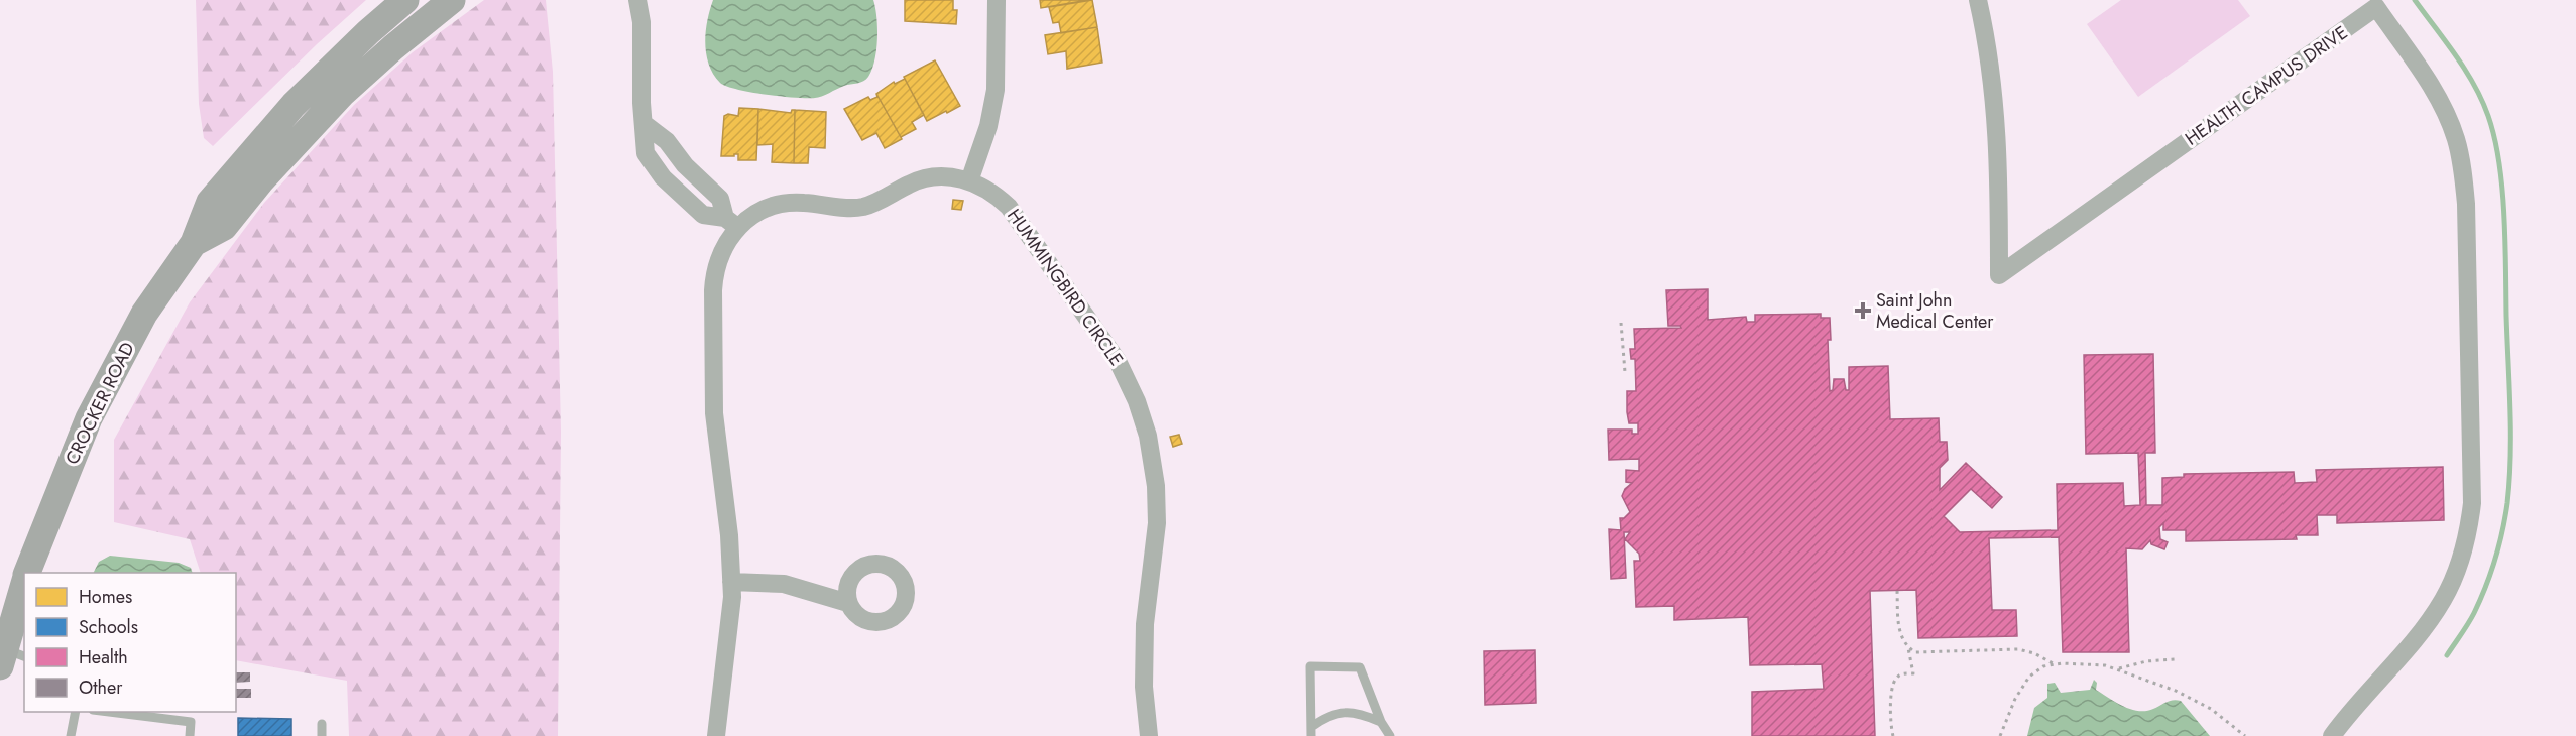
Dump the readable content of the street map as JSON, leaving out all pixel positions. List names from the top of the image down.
{
  "streets": {
    "main road": ["CROCKER ROAD"],
    "street": ["HEALTH CAMPUS DRIVE", "HUMMINGBIRD CIRCLE"]
  },
  "places": {
    "health": ["Saint John Medical Center"]
  },
  "legend": [
    "Homes",
    "Schools",
    "Health",
    "Other"
  ]
}
